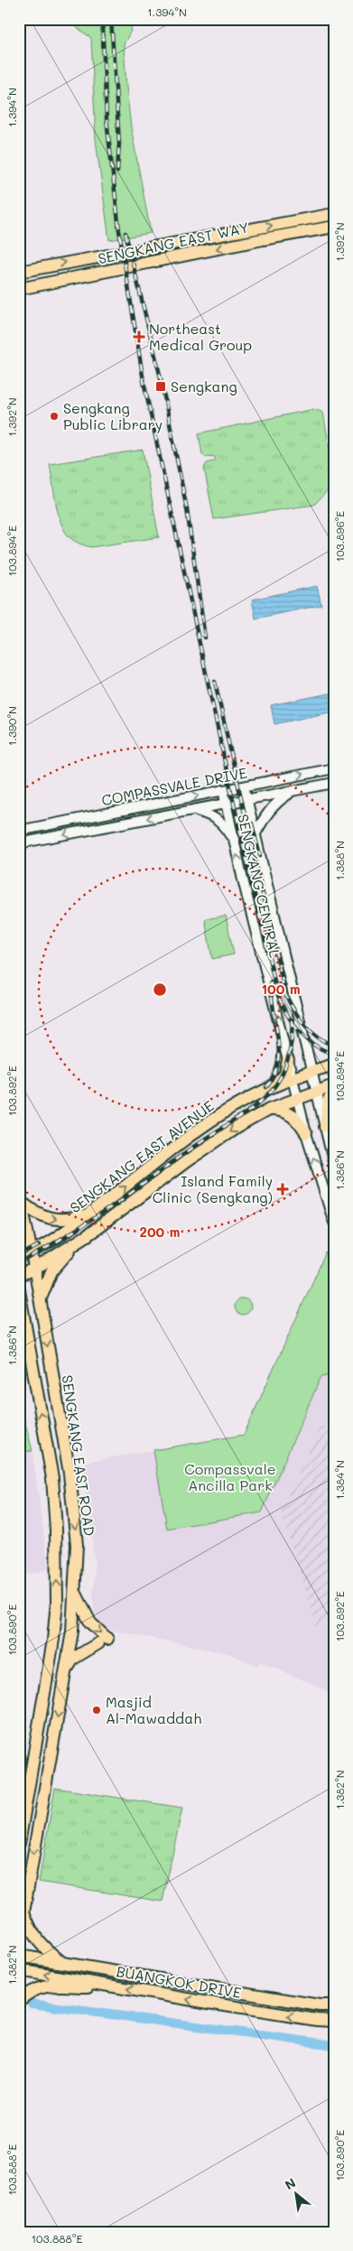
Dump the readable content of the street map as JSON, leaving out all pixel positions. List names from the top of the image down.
{
  "streets": {
    "main road": [
      "SENGKANG EAST WAY",
      "SENGKANG EAST AVENUE",
      "SENGKANG EAST ROAD",
      "BUANGKOK DRIVE"
    ],
    "street": ["COMPASSVALE DRIVE", "SENGKANG CENTRAL"]
  },
  "crossings": [
    ["COMPASSVALE DRIVE", "SENGKANG CENTRAL"],
    ["SENGKANG CENTRAL", "SENGKANG EAST AVENUE"],
    ["SENGKANG EAST AVENUE", "SENGKANG EAST ROAD"]
  ],
  "parks": ["Compassvale Ancilla Park"],
  "places": {
    "health": ["Northeast Medical Group", "Island Family Clinic (Sengkang)"],
    "transit": ["Sengkang"],
    "other": ["Sengkang Public Library", "Masjid Al-Mawaddah"]
  },
  "north": "top left",
  "coordinates": [
    "1.394°N",
    "1.392°N",
    "103.896°E",
    "103.894°E",
    "1.390°N",
    "1.388°N",
    "103.892°E",
    "1.386°N",
    "1.384°N",
    "103.890°E",
    "1.382°N",
    "103.888°E"
  ],
  "rings": ["100 m", "200 m"]
}
